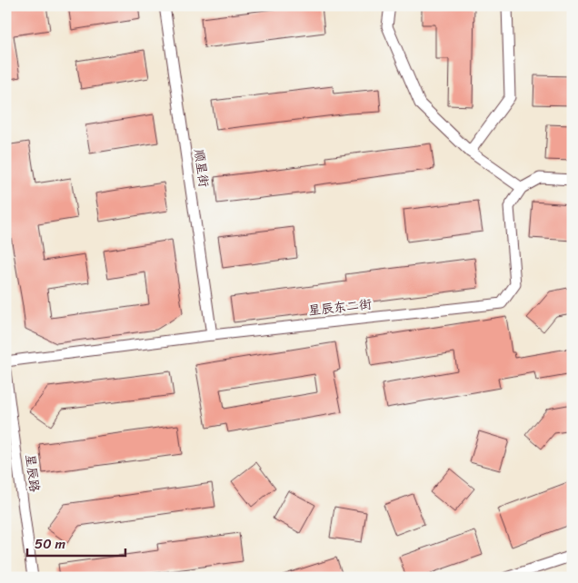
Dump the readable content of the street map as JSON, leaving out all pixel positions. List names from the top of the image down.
{
  "streets": {
    "street": ["顺星街", "星辰东二街", "星辰路"]
  },
  "crossings": [
    ["顺星街", "星辰东二街"]
  ],
  "scale_bar": "50 m"
}
